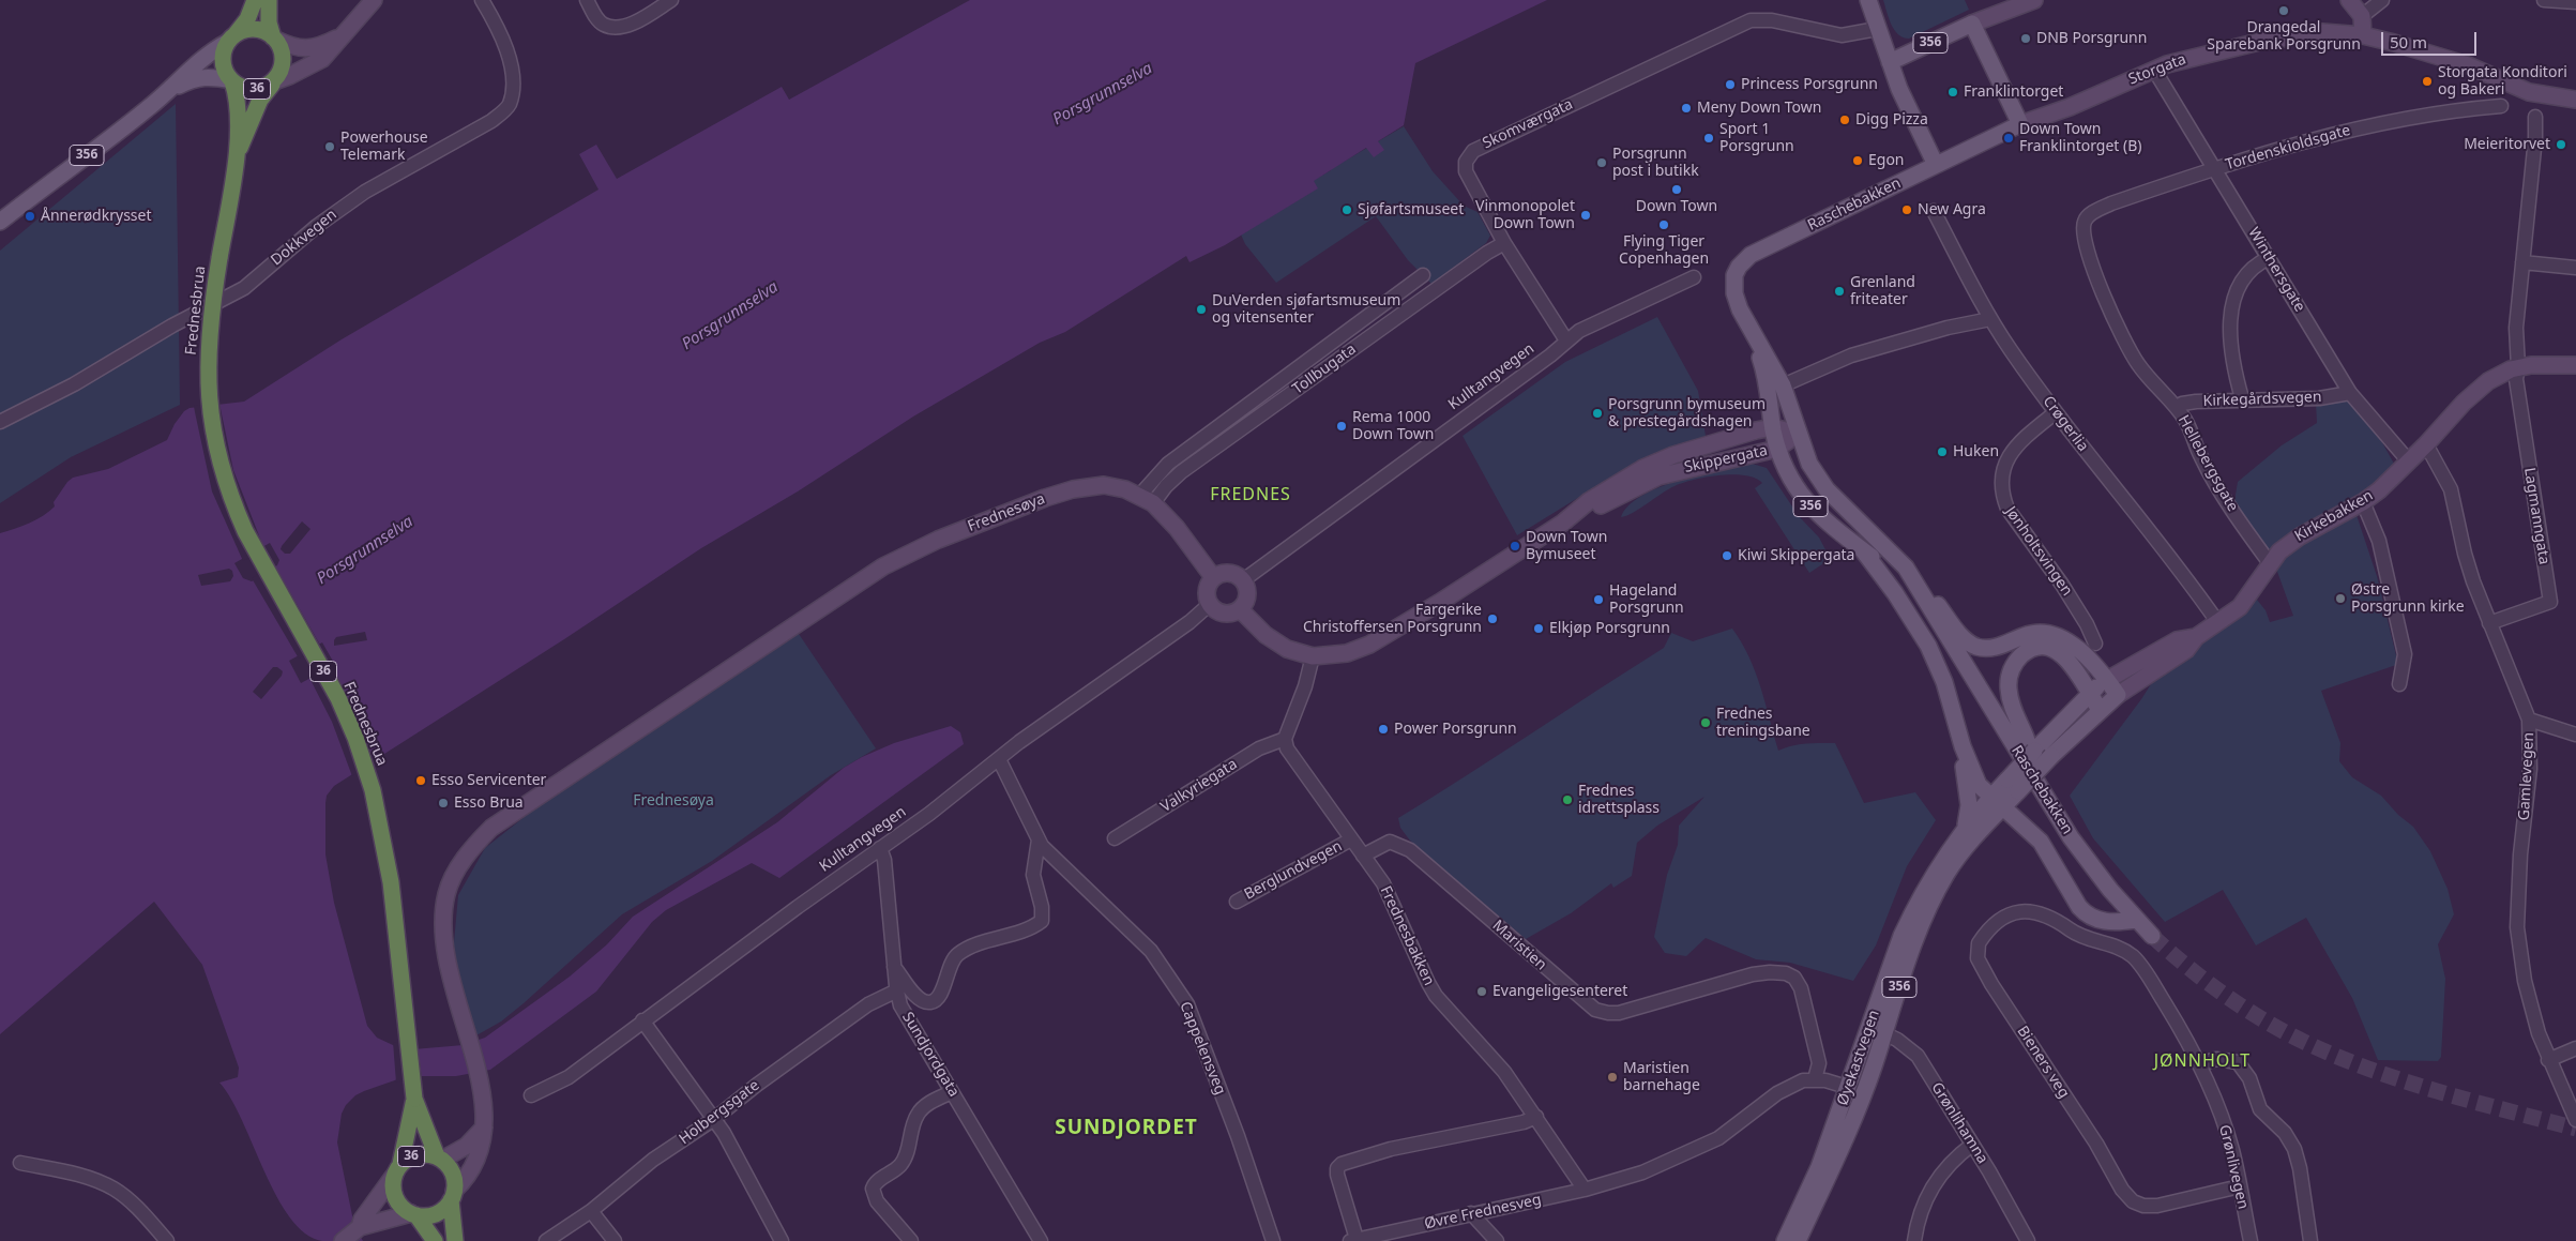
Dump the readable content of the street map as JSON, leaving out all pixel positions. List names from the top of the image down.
{
  "streets": {
    "highway": ["36", "Frednesbrua"],
    "main road": [
      "356",
      "Storgata",
      "Raschebakken",
      "Øyekastvegen"
    ],
    "street": [
      "Skomværgata",
      "Tordenskioldsgate",
      "Dokkvegen",
      "Winthersgate",
      "Tollbugata",
      "Kulltangvegen",
      "Kirkegårdsvegen",
      "Crøgerlia",
      "Skippergata",
      "Hellebergsgate",
      "Frednesøya",
      "Kirkebakken",
      "Lagmanngata",
      "Jønholtsvingen",
      "Gamlevegen",
      "Valkyriegata",
      "Berglundvegen",
      "Frednesbakken",
      "Maristien",
      "Cappelensveg",
      "Sundjordgata",
      "Bieners veg",
      "Holbergsgate",
      "Grønlihamna",
      "Grønlivegen",
      "Øvre Frednesveg"
    ]
  },
  "crossings": [
    ["356", "36"],
    ["356", "Raschebakken"],
    ["356", "Kirkebakken"],
    ["356", "Øyekastvegen"],
    ["Storgata", "Raschebakken"],
    ["Storgata", "Winthersgate"],
    ["36", "Frednesbrua"],
    ["36", "Frednesøya"],
    ["Skomværgata", "Tollbugata"],
    ["Skomværgata", "Kulltangvegen"],
    ["Tordenskioldsgate", "Winthersgate"],
    ["Tordenskioldsgate", "Hellebergsgate"],
    ["Raschebakken", "Skippergata"],
    ["Winthersgate", "Kirkegårdsvegen"],
    ["Winthersgate", "Kirkebakken"],
    ["Tollbugata", "Frednesøya"],
    ["Kulltangvegen", "Skippergata"],
    ["Kulltangvegen", "Cappelensveg"],
    ["Kulltangvegen", "Sundjordgata"],
    ["Kirkegårdsvegen", "Hellebergsgate"],
    ["Crøgerlia", "Kirkebakken"],
    ["Crøgerlia", "Jønholtsvingen"],
    ["Hellebergsgate", "Kirkebakken"],
    ["Kirkebakken", "Lagmanngata"],
    ["Kirkebakken", "Gamlevegen"],
    ["Lagmanngata", "Gamlevegen"],
    ["Valkyriegata", "Frednesbakken"],
    ["Berglundvegen", "Frednesbakken"],
    ["Frednesbakken", "Maristien"],
    ["Frednesbakken", "Øvre Frednesveg"],
    ["Sundjordgata", "Holbergsgate"],
    ["Øyekastvegen", "Grønlihamna"],
    ["Bieners veg", "Grønlivegen"]
  ],
  "districts": ["FREDNES", "JØNNHOLT", "SUNDJORDET"],
  "water": ["Porsgrunnselva"],
  "parks": ["Frednesøya"],
  "places": [
    "Drangedal Sparebank Porsgrunn",
    "DNB Porsgrunn",
    "Storgata Konditori og Bakeri",
    "Princess Porsgrunn",
    "Franklintorget",
    "Meny Down Town",
    "Digg Pizza",
    "Sport 1 Porsgrunn",
    "Down Town Franklintorget (B)",
    "Meieritorvet",
    "Powerhouse Telemark",
    "Egon",
    "Porsgrunn post i butikk",
    "Down Town",
    "Sjøfartsmuseet",
    "New Agra",
    "Vinmonopolet Down Town",
    "Ånnerødkrysset",
    "Flying Tiger Copenhagen",
    "Grenland friteater",
    "DuVerden sjøfartsmuseum og vitensenter",
    "Porsgrunn bymuseum & prestegårdshagen",
    "Rema 1000 Down Town",
    "Huken",
    "Down Town Bymuseet",
    "Kiwi Skippergata",
    "Østre Porsgrunn kirke",
    "Hageland Porsgrunn",
    "Fargerike Christoffersen Porsgrunn",
    "Elkjøp Porsgrunn",
    "Frednes treningsbane",
    "Power Porsgrunn",
    "Esso Servicenter",
    "Frednes idrettsplass",
    "Esso Brua",
    "Evangeligesenteret",
    "Maristien barnehage"
  ],
  "scale_bar": "50 m"
}
